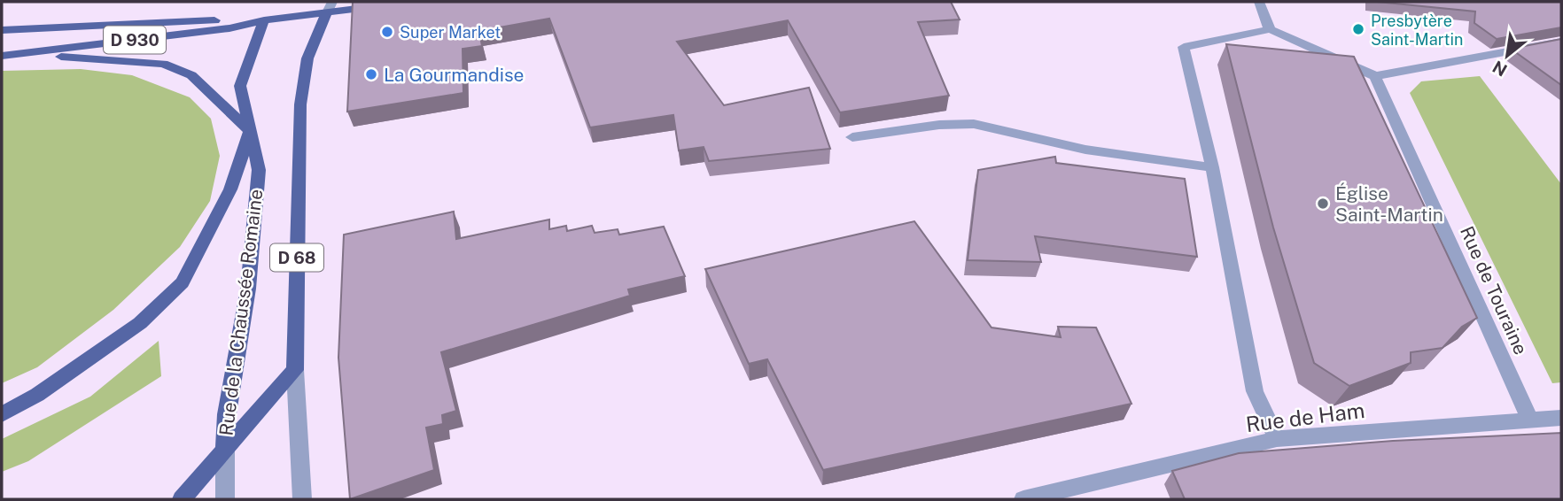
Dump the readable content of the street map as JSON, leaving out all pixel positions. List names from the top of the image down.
{
  "streets": {
    "main road": ["D 930", "D 68", "Rue de la Chaussée Romaine"],
    "street": ["Rue de Touraine", "Rue de Ham"]
  },
  "crossings": [
    ["D 930", "D 68"],
    ["D 930", "Rue de la Chaussée Romaine"],
    ["Rue de Touraine", "Rue de Ham"]
  ],
  "places": [
    "Presbytère Saint-Martin",
    "Super Market",
    "La Gourmandise",
    "Église Saint-Martin"
  ],
  "north": "bottom left"
}
